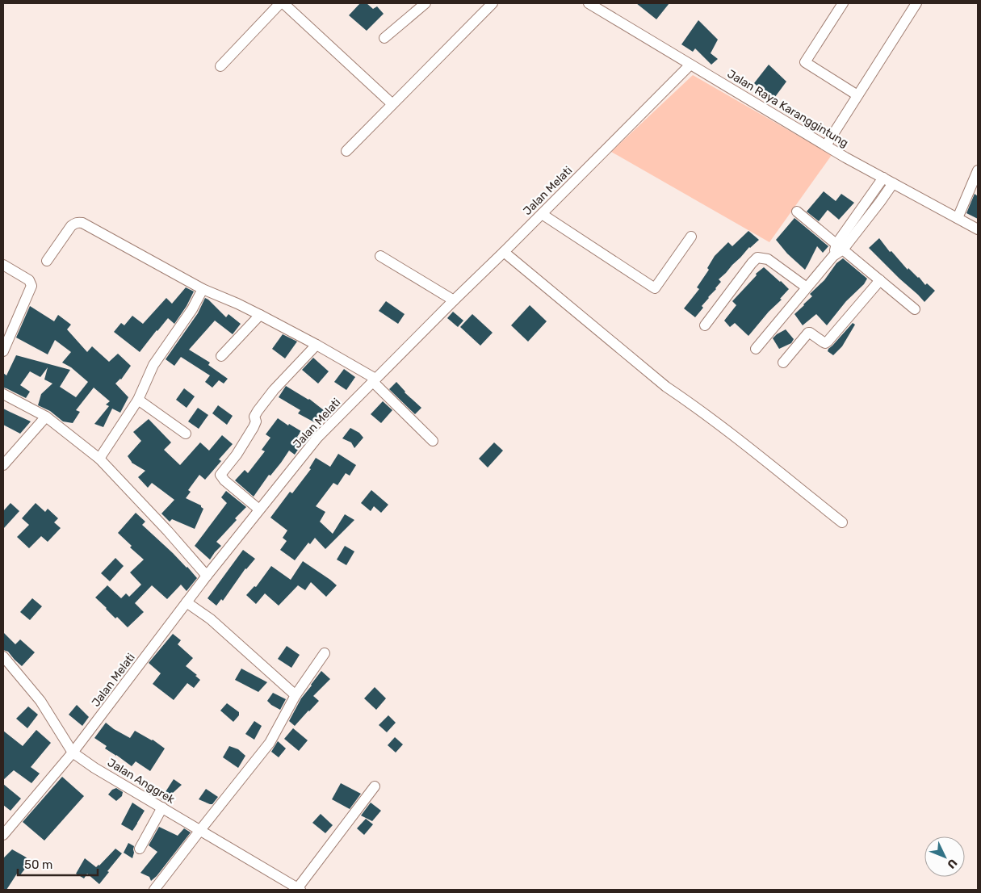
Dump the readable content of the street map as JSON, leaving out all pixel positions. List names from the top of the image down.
{
  "streets": {
    "street": ["Jalan Raya Karanggintung", "Jalan Melati", "Jalan Anggrek"]
  },
  "crossings": [
    ["Jalan Raya Karanggintung", "Jalan Melati"],
    ["Jalan Melati", "Jalan Anggrek"]
  ],
  "scale_bar": "50 m",
  "north": "bottom right"
}
